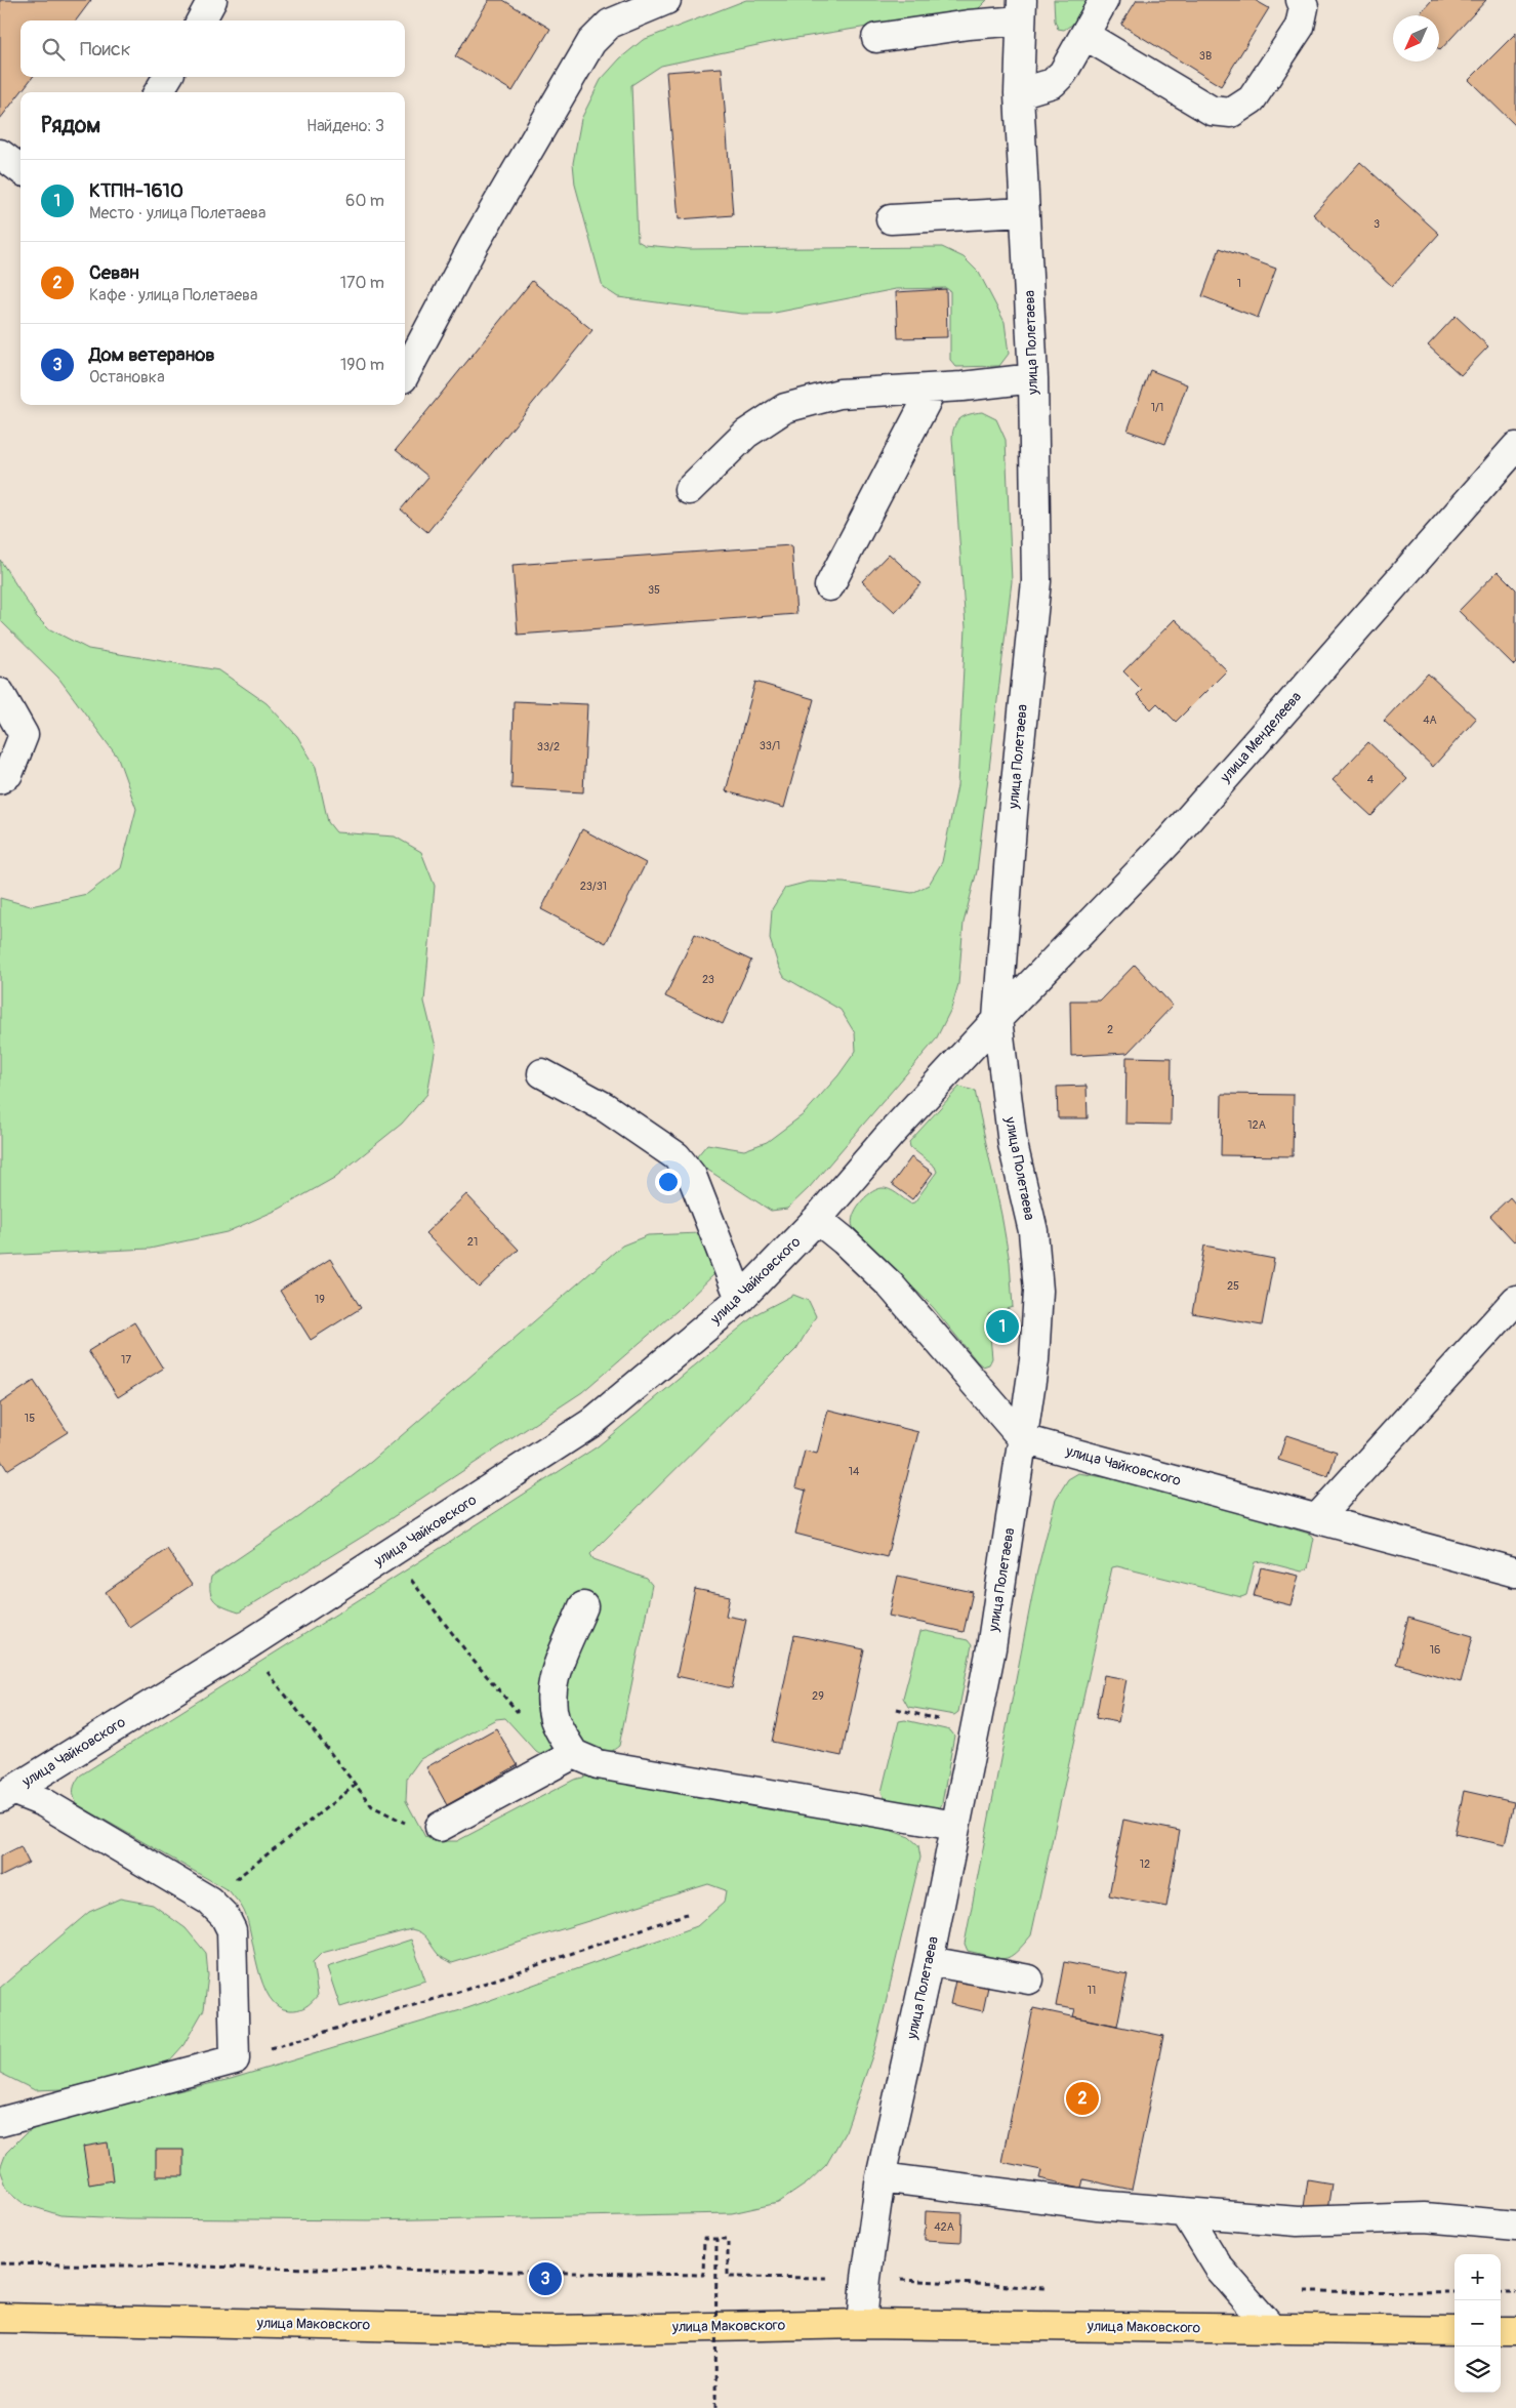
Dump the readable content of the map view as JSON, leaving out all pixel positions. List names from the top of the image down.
{
  "streets": {
    "highway": ["улица Маковского"],
    "street": ["улица Полетаева", "улица Менделеева", "улица Чайковского"]
  },
  "crossings": [
    ["улица Полетаева", "улица Менделеева"],
    ["улица Полетаева", "улица Чайковского"],
    ["улица Полетаева", "улица Маковского"],
    ["улица Менделеева", "улица Чайковского"]
  ],
  "house_numbers": [
    "3В",
    "3",
    "1",
    "1/1",
    "35",
    "4А",
    "33/1",
    "33/2",
    "4",
    "23/31",
    "23",
    "2",
    "12А",
    "21",
    "25",
    "19",
    "17",
    "15",
    "14",
    "16",
    "29",
    "12",
    "11",
    "42А"
  ],
  "north": "bottom left",
  "page": {
    "search": "Поиск",
    "heading": ["Рядом", "Найдено: 3"],
    "list": [
      {
        "mark": "1",
        "name": "КТПН-1610",
        "note": "Место · улица Полетаева",
        "value": "60 m"
      },
      {
        "mark": "2",
        "name": "Севан",
        "note": "Кафе · улица Полетаева",
        "value": "170 m"
      },
      {
        "mark": "3",
        "name": "Дом ветеранов",
        "note": "Остановка",
        "value": "190 m"
      }
    ],
    "pins": ["1", "2", "3"],
    "map_buttons": ["+", "−"]
  }
}
